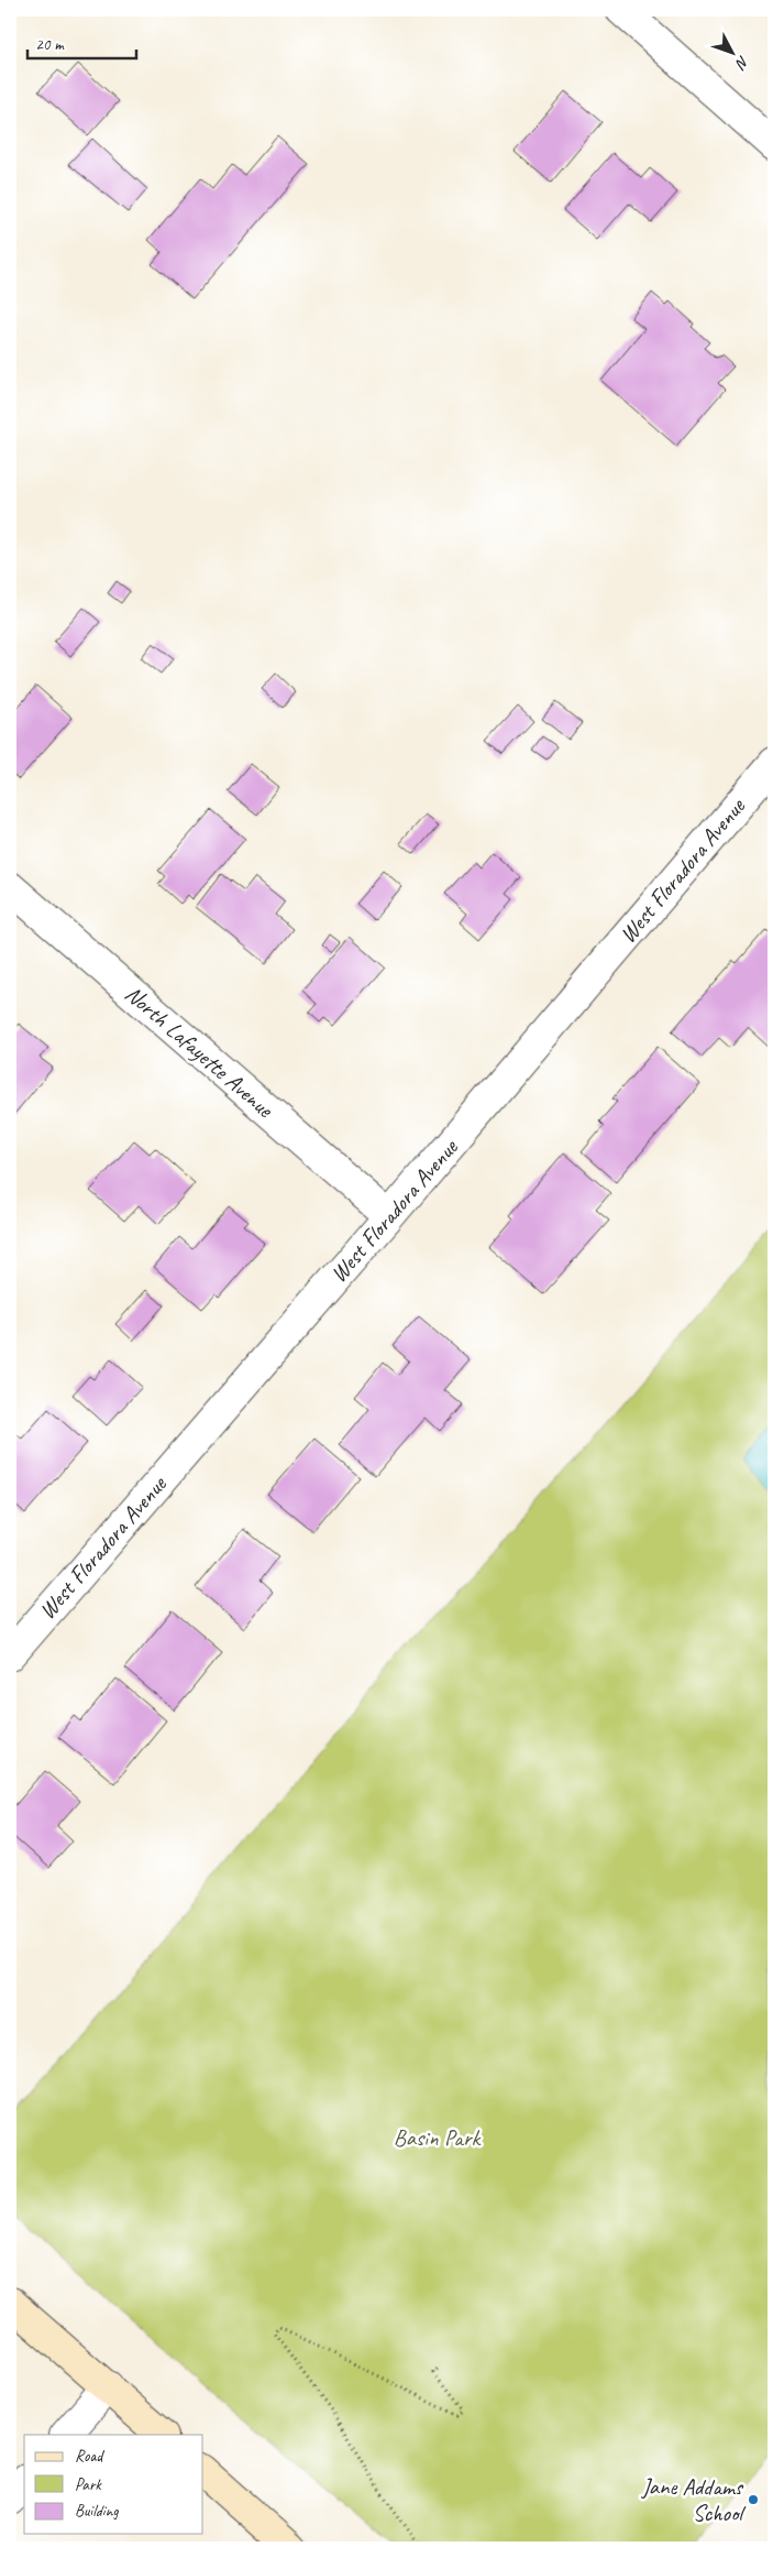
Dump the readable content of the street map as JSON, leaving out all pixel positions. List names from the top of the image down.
{
  "streets": {
    "street": ["West Floradora Avenue", "North Lafayette Avenue"]
  },
  "crossings": [
    ["West Floradora Avenue", "North Lafayette Avenue"]
  ],
  "parks": ["Basin Park"],
  "places": ["Jane Addams School"],
  "legend": ["Road", "Park", "Building"],
  "scale_bar": "20 m",
  "north": "bottom right"
}
